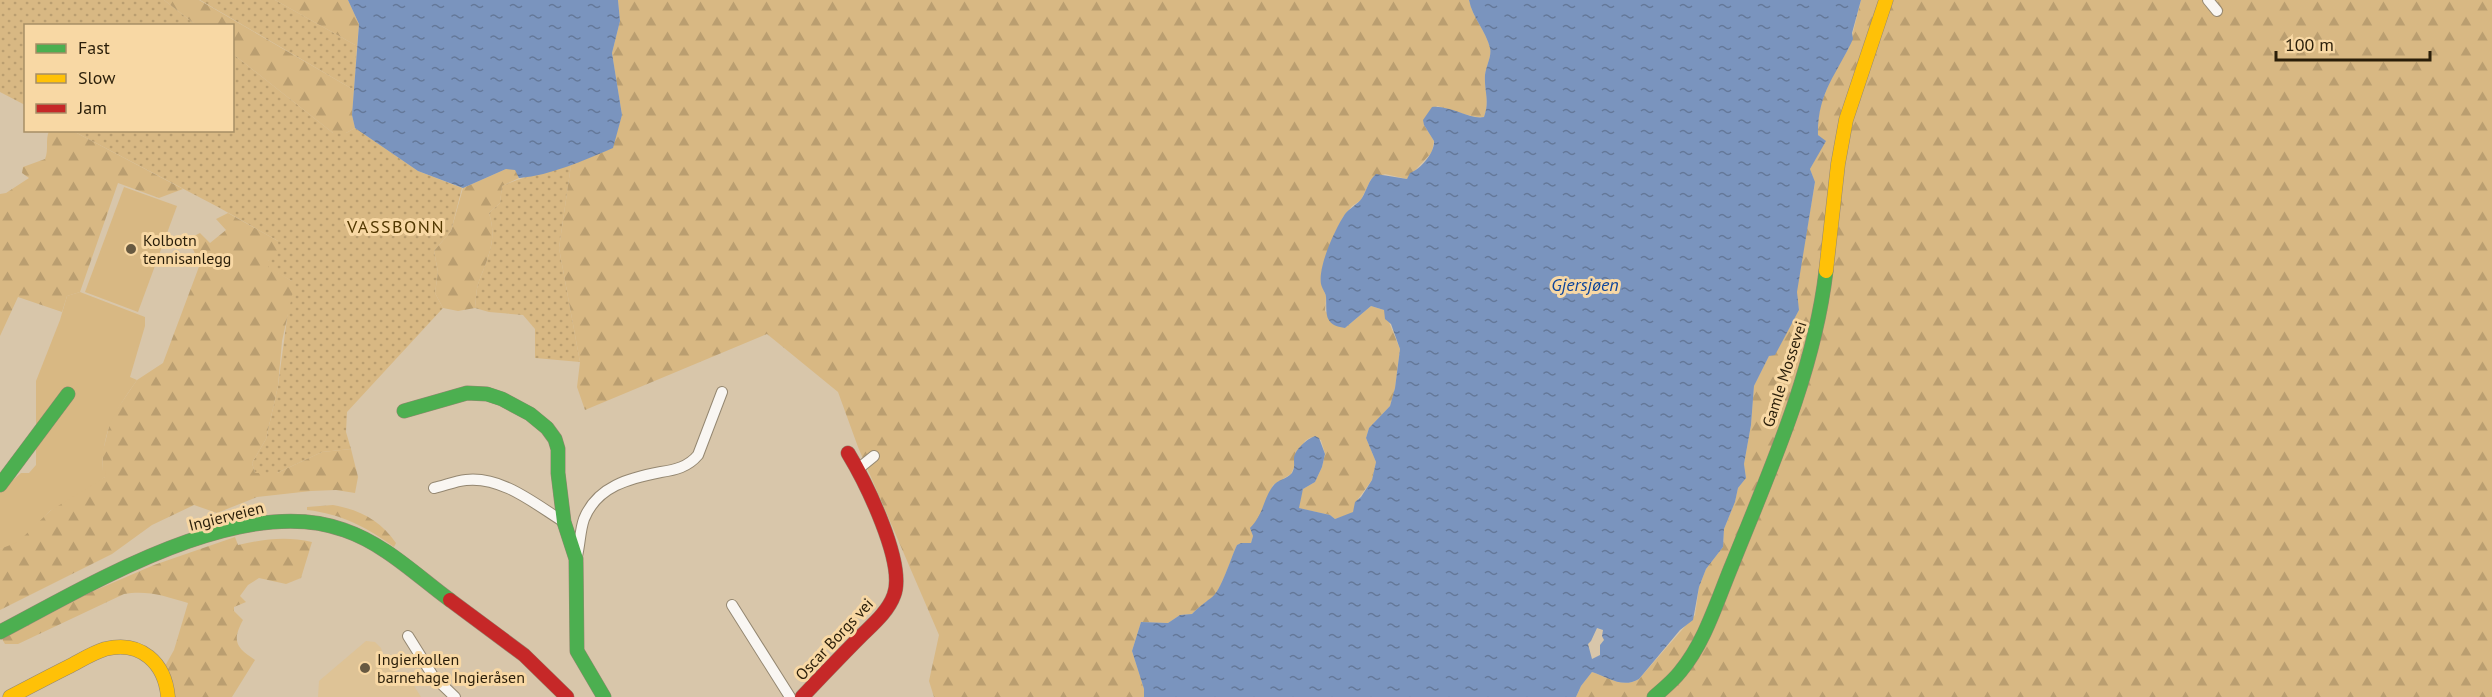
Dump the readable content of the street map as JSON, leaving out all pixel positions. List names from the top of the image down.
{
  "streets": {
    "main road": ["Gamle Mossevei", "Ingierveien", "Oscar Borgs vei"]
  },
  "districts": ["VASSBONN"],
  "water": ["Gjersjøen"],
  "places": ["Kolbotn tennisanlegg", "Ingierkollen barnehage Ingieråsen"],
  "legend": ["Fast", "Slow", "Jam"],
  "scale_bar": "100 m"
}
